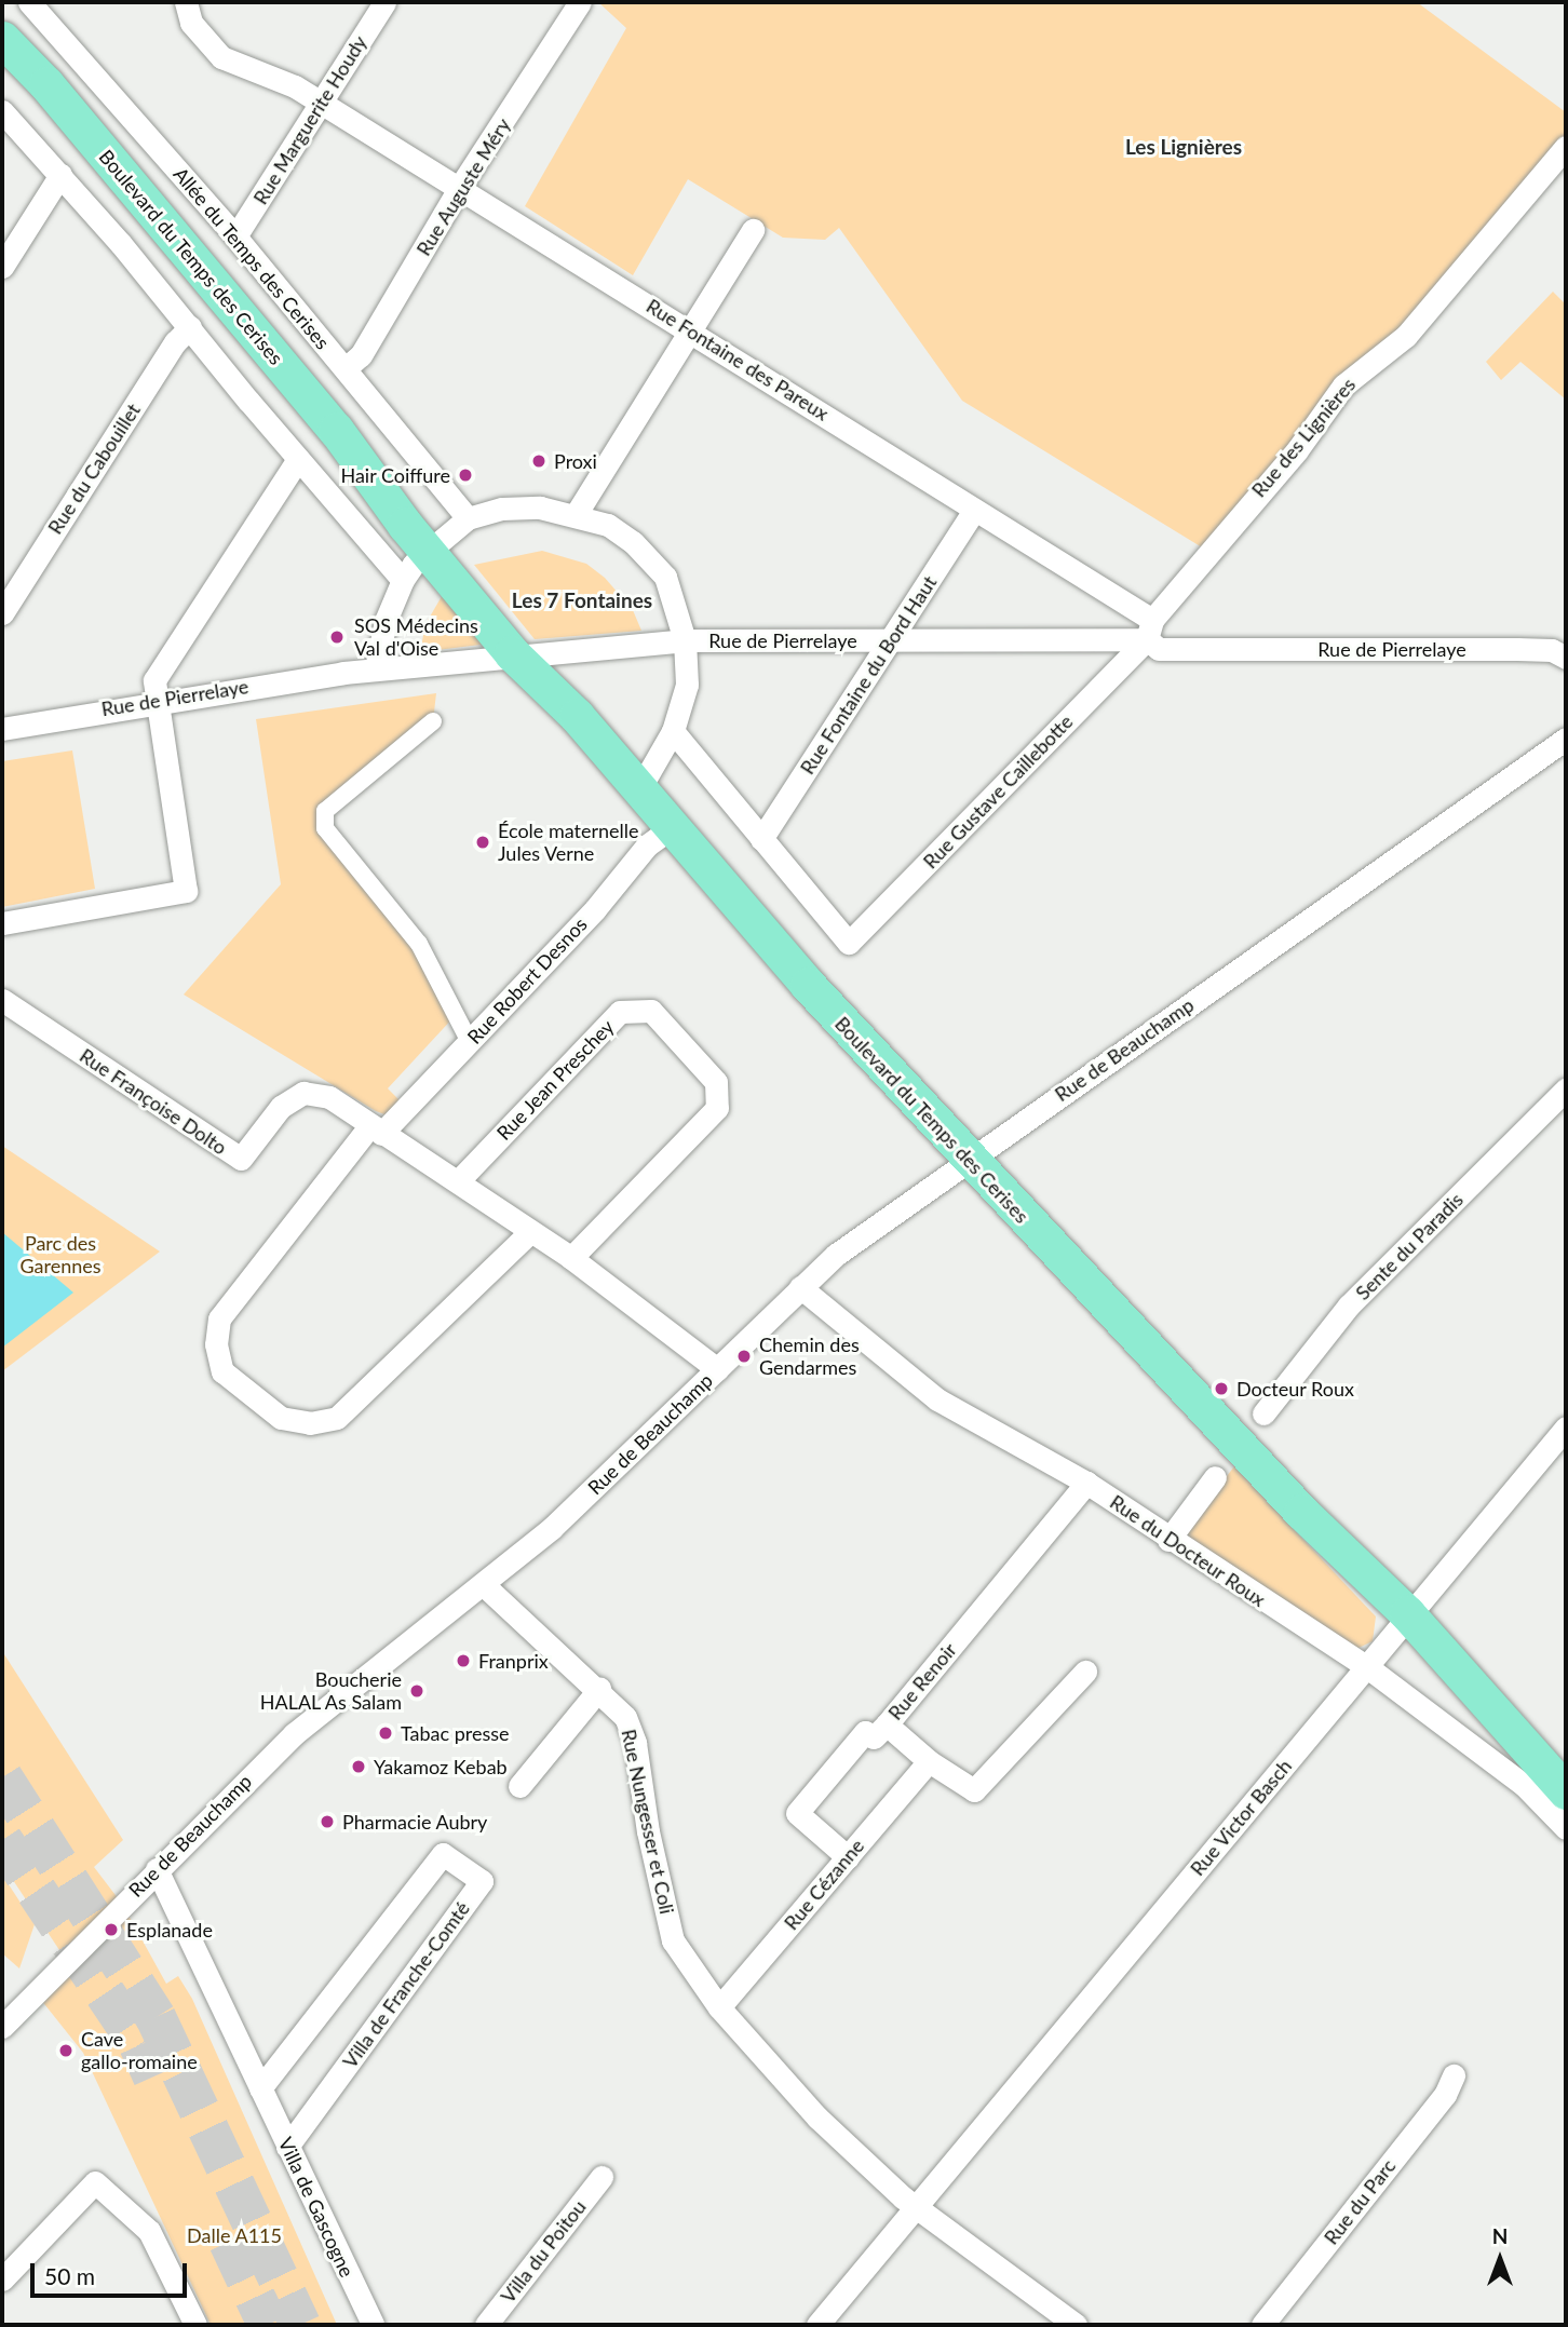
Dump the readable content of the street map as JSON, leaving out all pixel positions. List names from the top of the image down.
{
  "streets": {
    "main road": ["Boulevard du Temps des Cerises"],
    "street": [
      "Rue Marguerite Houdy",
      "Rue Auguste Méry",
      "Allée du Temps des Cerises",
      "Rue Fontaine des Pareux",
      "Rue des Lignières",
      "Rue du Cabouillet",
      "Rue de Pierrelaye",
      "Rue Fontaine du Bord Haut",
      "Rue Gustave Caillebotte",
      "Rue Robert Desnos",
      "Rue de Beauchamp",
      "Rue Jean Preschey",
      "Rue Françoise Dolto",
      "Sente du Paradis",
      "Rue du Docteur Roux",
      "Rue Renoir",
      "Rue Victor Basch",
      "Rue Nungesser et Coli",
      "Rue Cézanne",
      "Villa de Franche-Comté",
      "Rue du Parc",
      "Villa de Gascogne",
      "Villa du Poitou"
    ]
  },
  "crossings": [
    ["Rue Marguerite Houdy", "Allée du Temps des Cerises"],
    ["Rue Marguerite Houdy", "Rue Fontaine des Pareux"],
    ["Rue Auguste Méry", "Allée du Temps des Cerises"],
    ["Rue Auguste Méry", "Rue Fontaine des Pareux"],
    ["Boulevard du Temps des Cerises", "Allée du Temps des Cerises"],
    ["Boulevard du Temps des Cerises", "Rue de Pierrelaye"],
    ["Boulevard du Temps des Cerises", "Rue Robert Desnos"],
    ["Boulevard du Temps des Cerises", "Rue de Beauchamp"],
    ["Boulevard du Temps des Cerises", "Rue Victor Basch"],
    ["Rue Fontaine des Pareux", "Rue des Lignières"],
    ["Rue Fontaine des Pareux", "Rue de Pierrelaye"],
    ["Rue Fontaine des Pareux", "Rue Fontaine du Bord Haut"],
    ["Rue Fontaine des Pareux", "Rue Gustave Caillebotte"],
    ["Rue des Lignières", "Rue de Pierrelaye"],
    ["Rue des Lignières", "Rue Gustave Caillebotte"],
    ["Rue de Pierrelaye", "Rue Fontaine du Bord Haut"],
    ["Rue de Pierrelaye", "Rue Gustave Caillebotte"],
    ["Rue Fontaine du Bord Haut", "Rue Gustave Caillebotte"],
    ["Rue Robert Desnos", "Rue Françoise Dolto"],
    ["Rue de Beauchamp", "Rue du Docteur Roux"],
    ["Rue de Beauchamp", "Rue Nungesser et Coli"],
    ["Rue de Beauchamp", "Villa de Gascogne"],
    ["Rue du Docteur Roux", "Rue Renoir"],
    ["Rue du Docteur Roux", "Rue Victor Basch"],
    ["Rue Renoir", "Rue Cézanne"],
    ["Rue Victor Basch", "Rue Nungesser et Coli"],
    ["Rue Nungesser et Coli", "Rue Cézanne"],
    ["Villa de Franche-Comté", "Villa de Gascogne"]
  ],
  "districts": ["Les Lignières", "Les 7 Fontaines"],
  "parks": ["Parc des Garennes", "Dalle A115"],
  "places": [
    "Proxi",
    "Hair Coiffure",
    "SOS Médecins Val d'Oise",
    "École maternelle Jules Verne",
    "Chemin des Gendarmes",
    "Docteur Roux",
    "Franprix",
    "Boucherie HALAL As Salam",
    "Tabac presse",
    "Yakamoz Kebab",
    "Pharmacie Aubry",
    "Esplanade",
    "Cave gallo-romaine"
  ],
  "scale_bar": "50 m",
  "north": "top"
}
